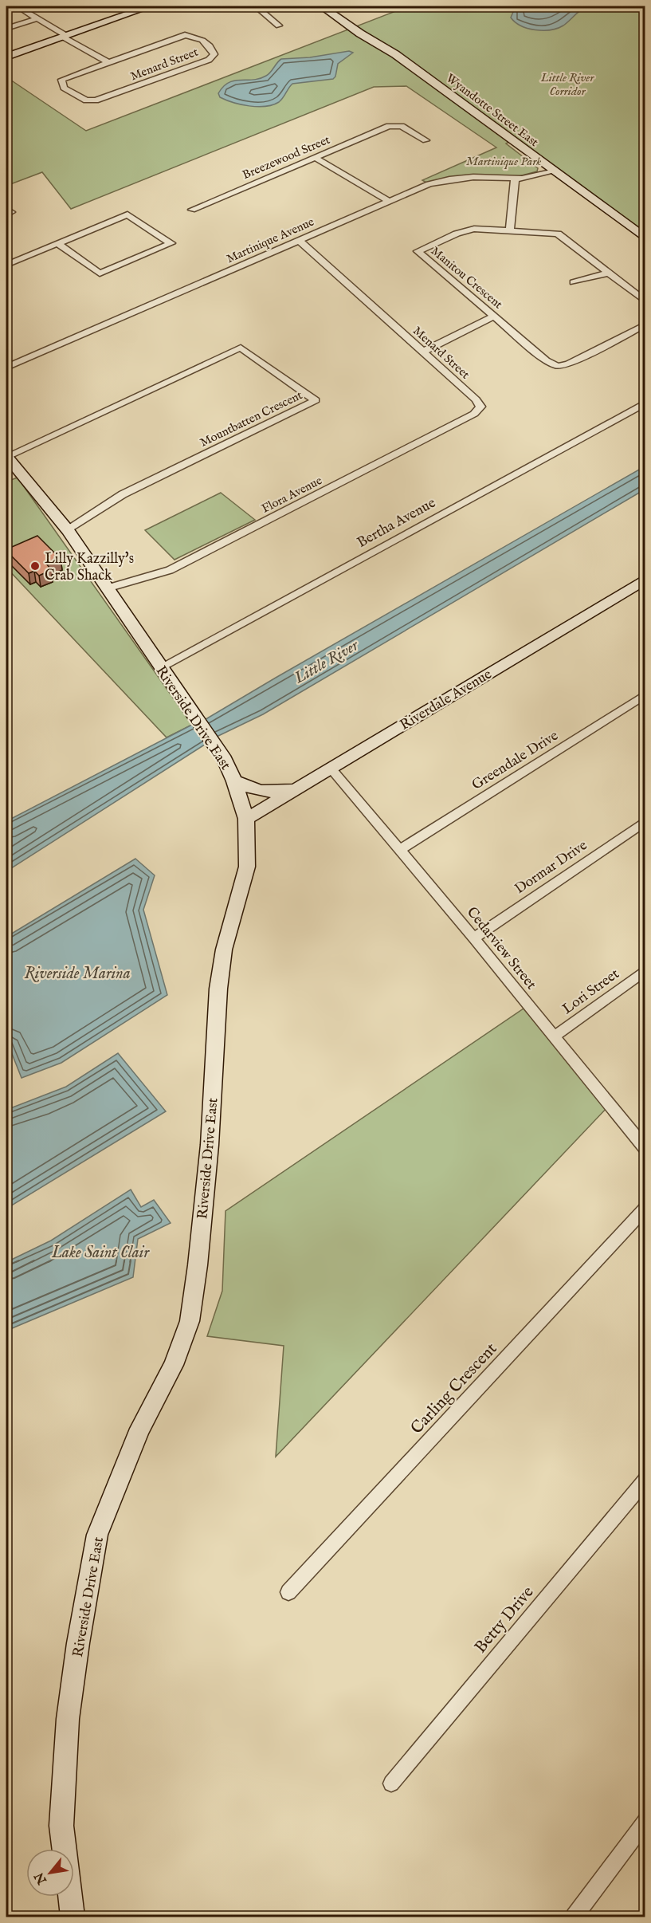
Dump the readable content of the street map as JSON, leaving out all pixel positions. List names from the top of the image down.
{
  "streets": {
    "main road": ["Wyandotte Street East", "Riverdale Avenue", "Riverside Drive East"],
    "street": [
      "Menard Street",
      "Breezewood Street",
      "Martinique Avenue",
      "Manitou Crescent",
      "Mountbatten Crescent",
      "Flora Avenue",
      "Bertha Avenue",
      "Greendale Drive",
      "Dormar Drive",
      "Cedarview Street",
      "Lori Street",
      "Carling Crescent",
      "Betty Drive"
    ]
  },
  "crossings": [
    ["Menard Street", "Martinique Avenue"],
    ["Menard Street", "Flora Avenue"],
    ["Wyandotte Street East", "Martinique Avenue"],
    ["Mountbatten Crescent", "Riverside Drive East"],
    ["Flora Avenue", "Riverside Drive East"],
    ["Bertha Avenue", "Riverside Drive East"],
    ["Riverdale Avenue", "Riverside Drive East"],
    ["Riverdale Avenue", "Cedarview Street"],
    ["Greendale Drive", "Cedarview Street"],
    ["Dormar Drive", "Cedarview Street"],
    ["Cedarview Street", "Lori Street"]
  ],
  "water": ["Little River", "Riverside Marina", "Lake Saint Clair"],
  "parks": ["Little River Corridor", "Martinique Park"],
  "places": ["Lilly Kazzilly's Crab Shack"],
  "north": "bottom left"
}
